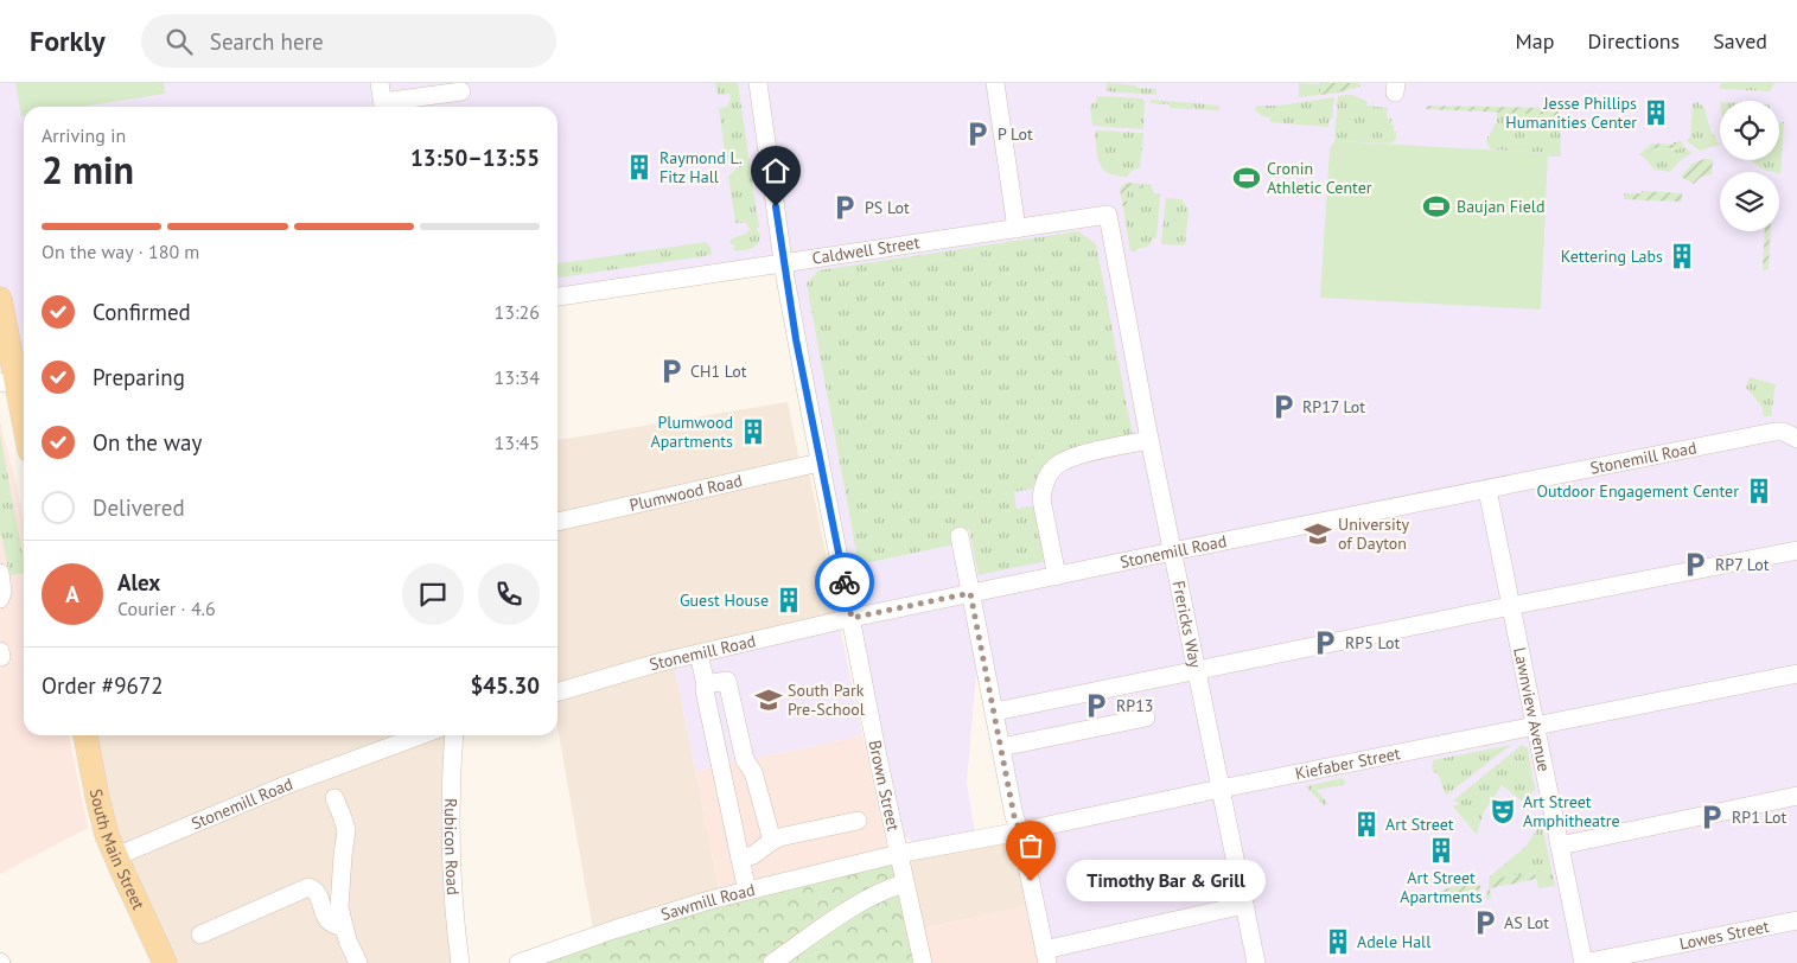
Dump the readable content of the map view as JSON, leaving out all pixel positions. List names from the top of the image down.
{
  "streets": {
    "main road": ["South Main Street"],
    "street": [
      "Caldwell Street",
      "Stonemill Road",
      "Plumwood Road",
      "Frericks Way",
      "Lawnview Avenue",
      "Kiefaber Street",
      "Brown Street",
      "Rubicon Road",
      "Sawmill Road",
      "Lowes Street"
    ]
  },
  "crossings": [
    ["Caldwell Street", "Frericks Way"],
    ["Caldwell Street", "Brown Street"],
    ["Stonemill Road", "Frericks Way"],
    ["Stonemill Road", "Lawnview Avenue"],
    ["Stonemill Road", "Brown Street"],
    ["Stonemill Road", "South Main Street"],
    ["Plumwood Road", "Brown Street"],
    ["Frericks Way", "Kiefaber Street"],
    ["Lawnview Avenue", "Kiefaber Street"],
    ["Lawnview Avenue", "Lowes Street"],
    ["Kiefaber Street", "Brown Street"],
    ["Kiefaber Street", "Sawmill Road"],
    ["Brown Street", "Sawmill Road"]
  ],
  "places": {
    "building": [
      "Jesse Phillips Humanities Center",
      "Raymond L. Fitz Hall",
      "Kettering Labs",
      "Plumwood Apartments",
      "Outdoor Engagement Center",
      "Guest House",
      "Art Street",
      "Art Street Apartments",
      "Adele Hall"
    ],
    "parking": [
      "P Lot",
      "PS Lot",
      "CH1 Lot",
      "RP17 Lot",
      "RP7 Lot",
      "RP5 Lot",
      "RP13",
      "RP1 Lot",
      "AS Lot"
    ],
    "sports": ["Cronin Athletic Center", "Baujan Field"],
    "school or university": ["University of Dayton", "South Park Pre-School"],
    "theatre": ["Art Street Amphitheatre"],
    "other": ["Timothy Bar & Grill"]
  },
  "page": {
    "header": "Forkly",
    "search": "Search here",
    "nav": ["Map", "Directions", "Saved"],
    "heading": ["2 min", "Arriving in", "13:50–13:55"],
    "panel": [
      "Alex",
      "Courier · 4.6",
      "Order #9672",
      "$45.30"
    ],
    "bar": "On the way · 180 m",
    "list": [
      ["Confirmed", "13:26"],
      ["Preparing", "13:34"],
      ["On the way", "13:45"],
      "Delivered"
    ],
    "round": "A",
    "bubble": "Timothy Bar & Grill"
  }
}
